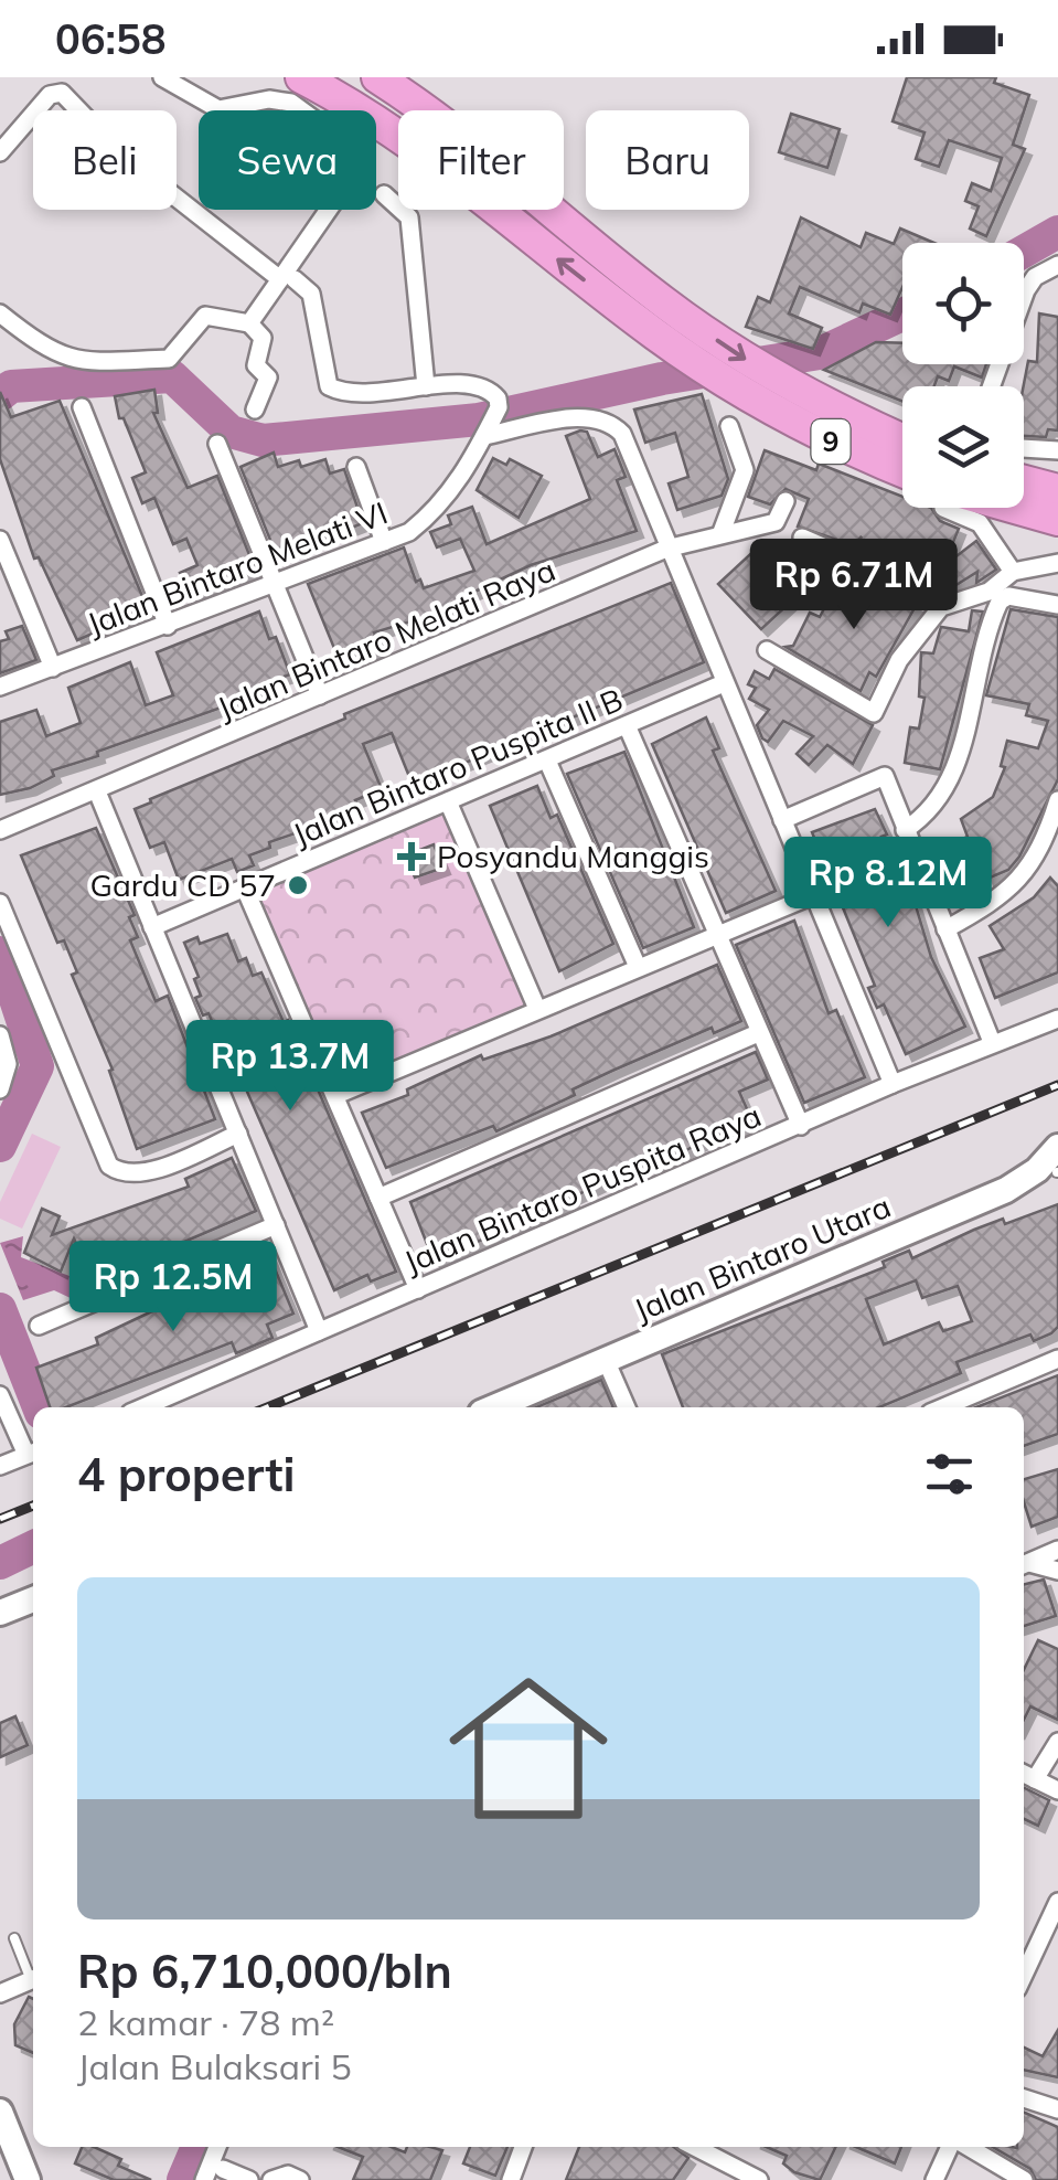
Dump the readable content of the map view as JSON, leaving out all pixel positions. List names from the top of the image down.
{
  "streets": {
    "highway": ["9"],
    "main road": ["Jalan Bintaro Utara"],
    "street": [
      "Jalan Bintaro Melati VI",
      "Jalan Bintaro Melati Raya",
      "Jalan Bintaro Puspita II B",
      "Jalan Bintaro Puspita Raya"
    ]
  },
  "places": {
    "health": ["Posyandu Manggis"],
    "other": ["Gardu CD 57"]
  },
  "page": {
    "status": "06:58",
    "chip": [
      "Beli",
      "Sewa",
      "Filter",
      "Baru"
    ],
    "price": [
      "Rp 6.71M",
      "Rp 8.12M",
      "Rp 13.7M",
      "Rp 12.5M"
    ],
    "heading": "4 properti",
    "list": [
      {
        "name": "Rp 6,710,000/bln",
        "note": "2 kamar · 78 m² · Jalan Bulaksari 5"
      }
    ]
  }
}
